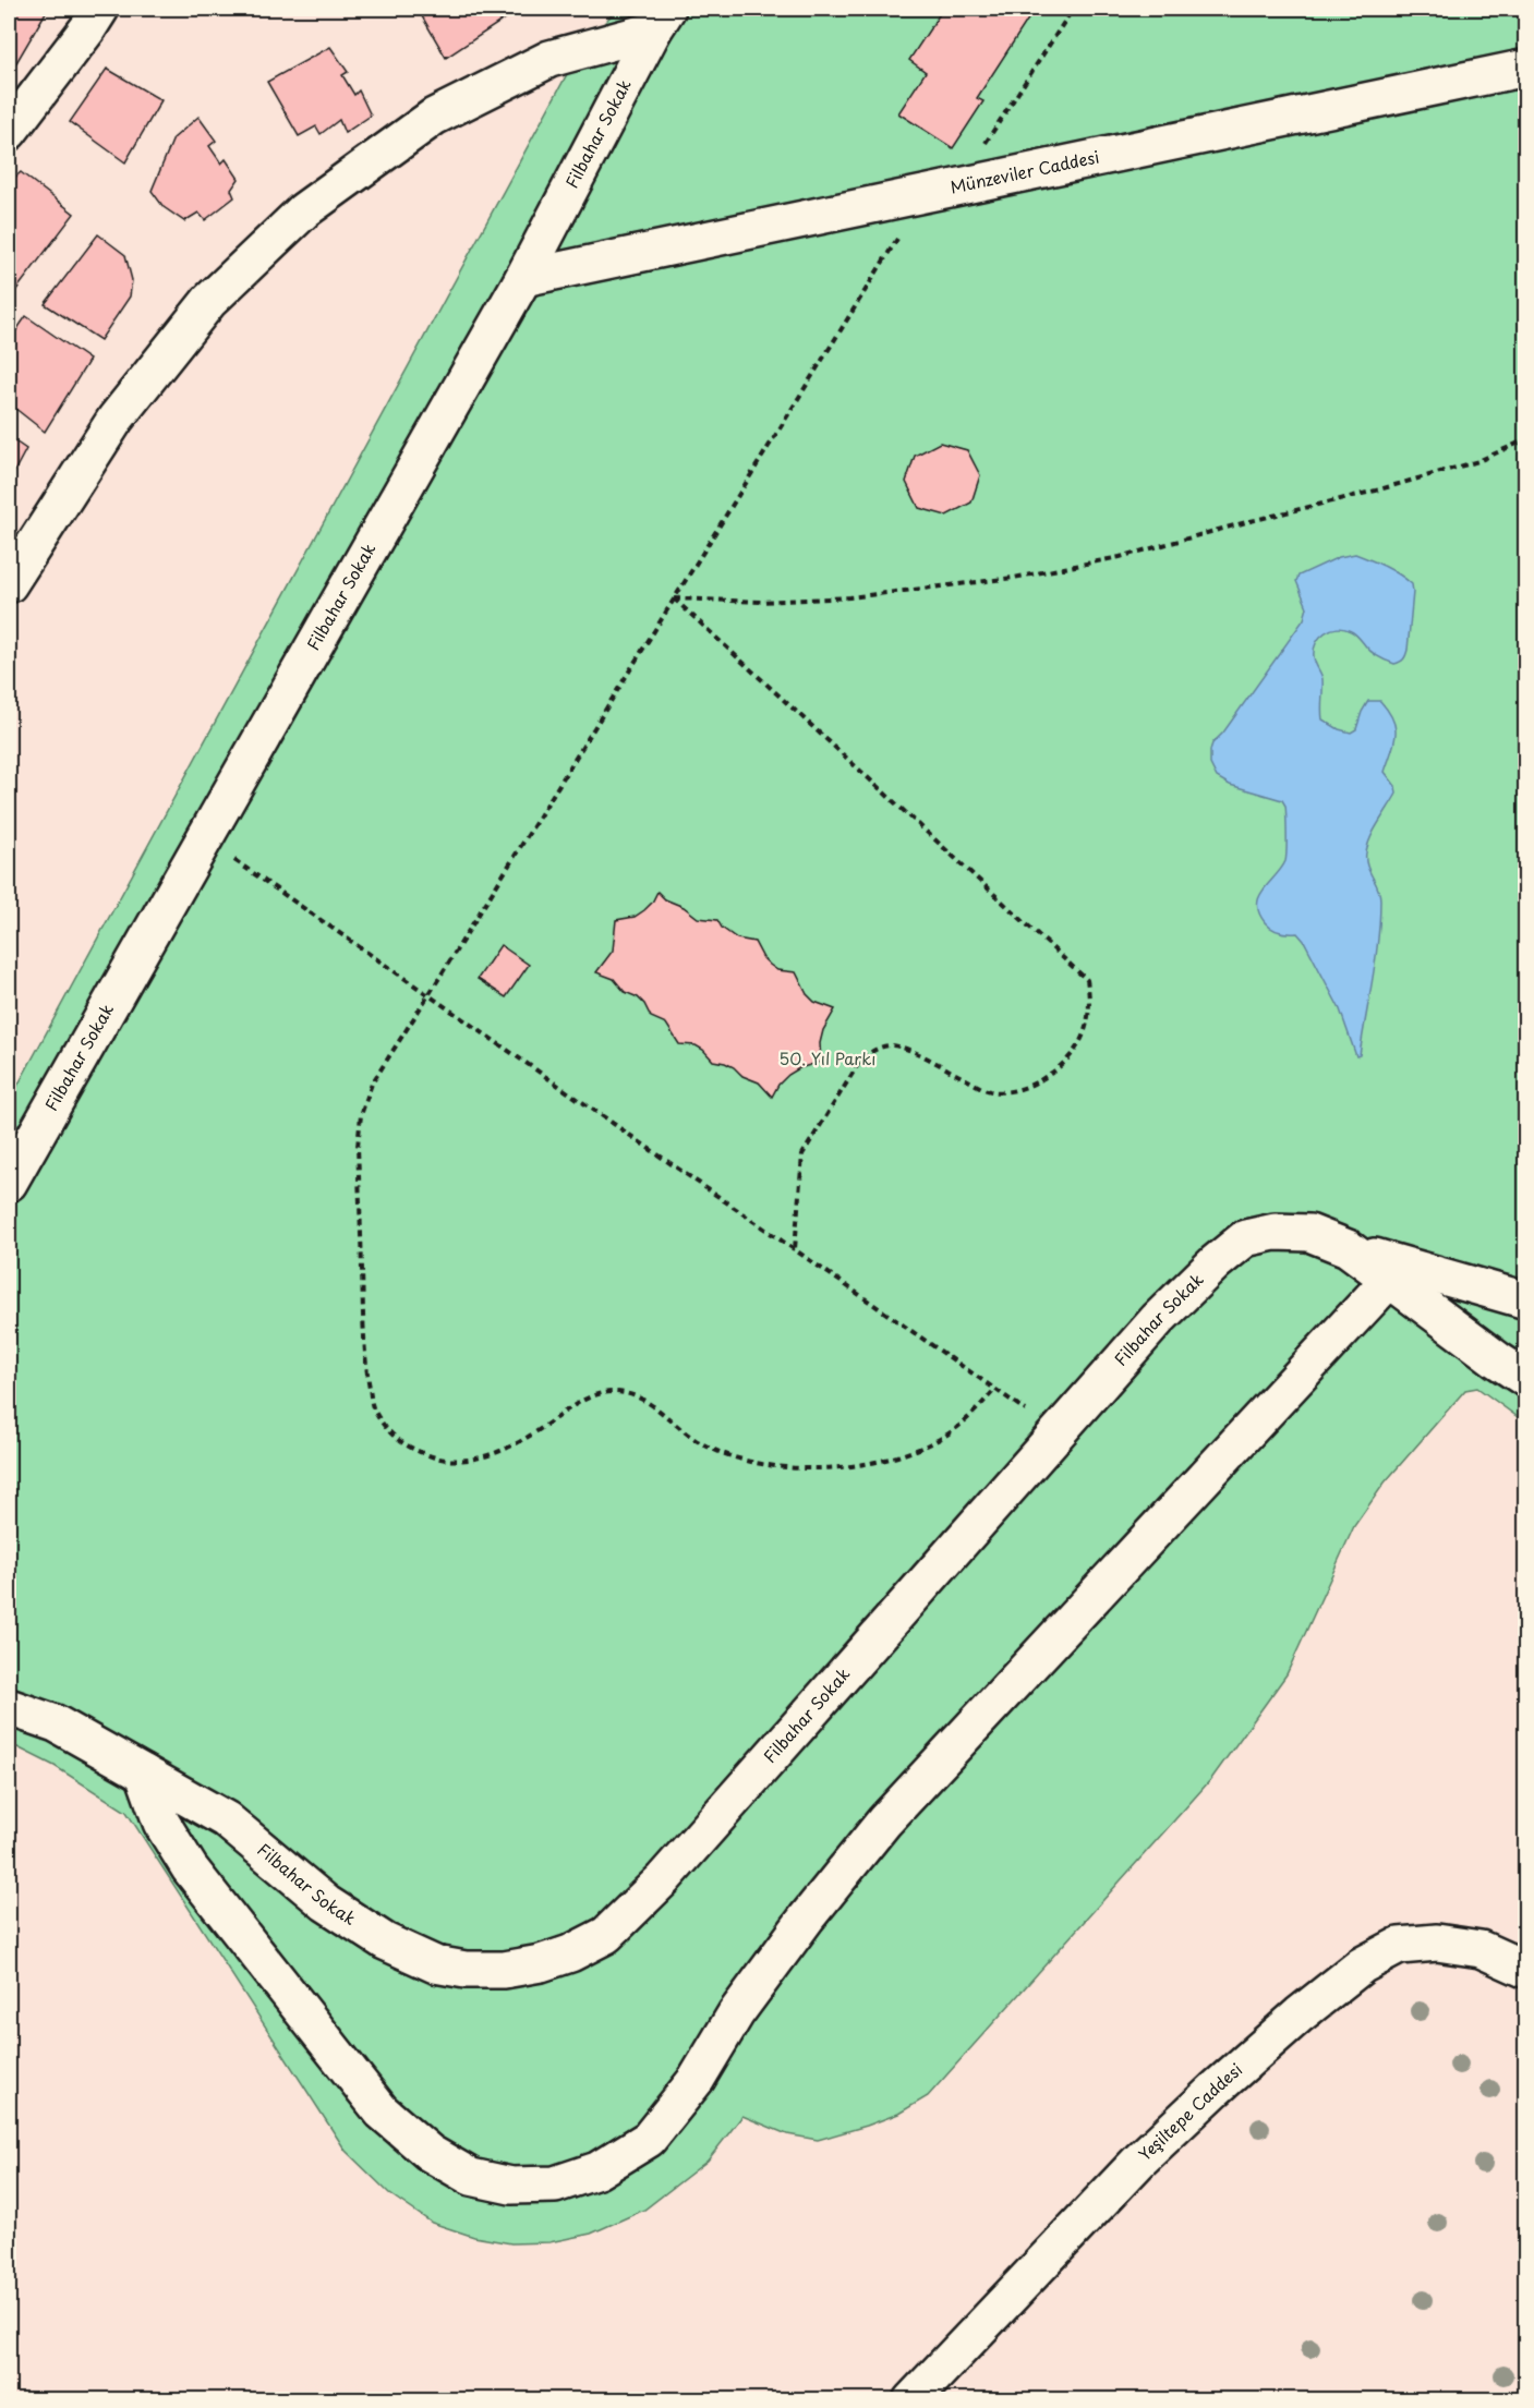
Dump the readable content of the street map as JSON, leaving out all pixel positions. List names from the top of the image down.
{
  "streets": {
    "street": ["Filbahar Sokak", "Münzeviler Caddesi", "Yeşiltepe Caddesi"]
  },
  "crossings": [
    ["Filbahar Sokak", "Münzeviler Caddesi"]
  ],
  "parks": ["50. Yıl Parkı"]
}
